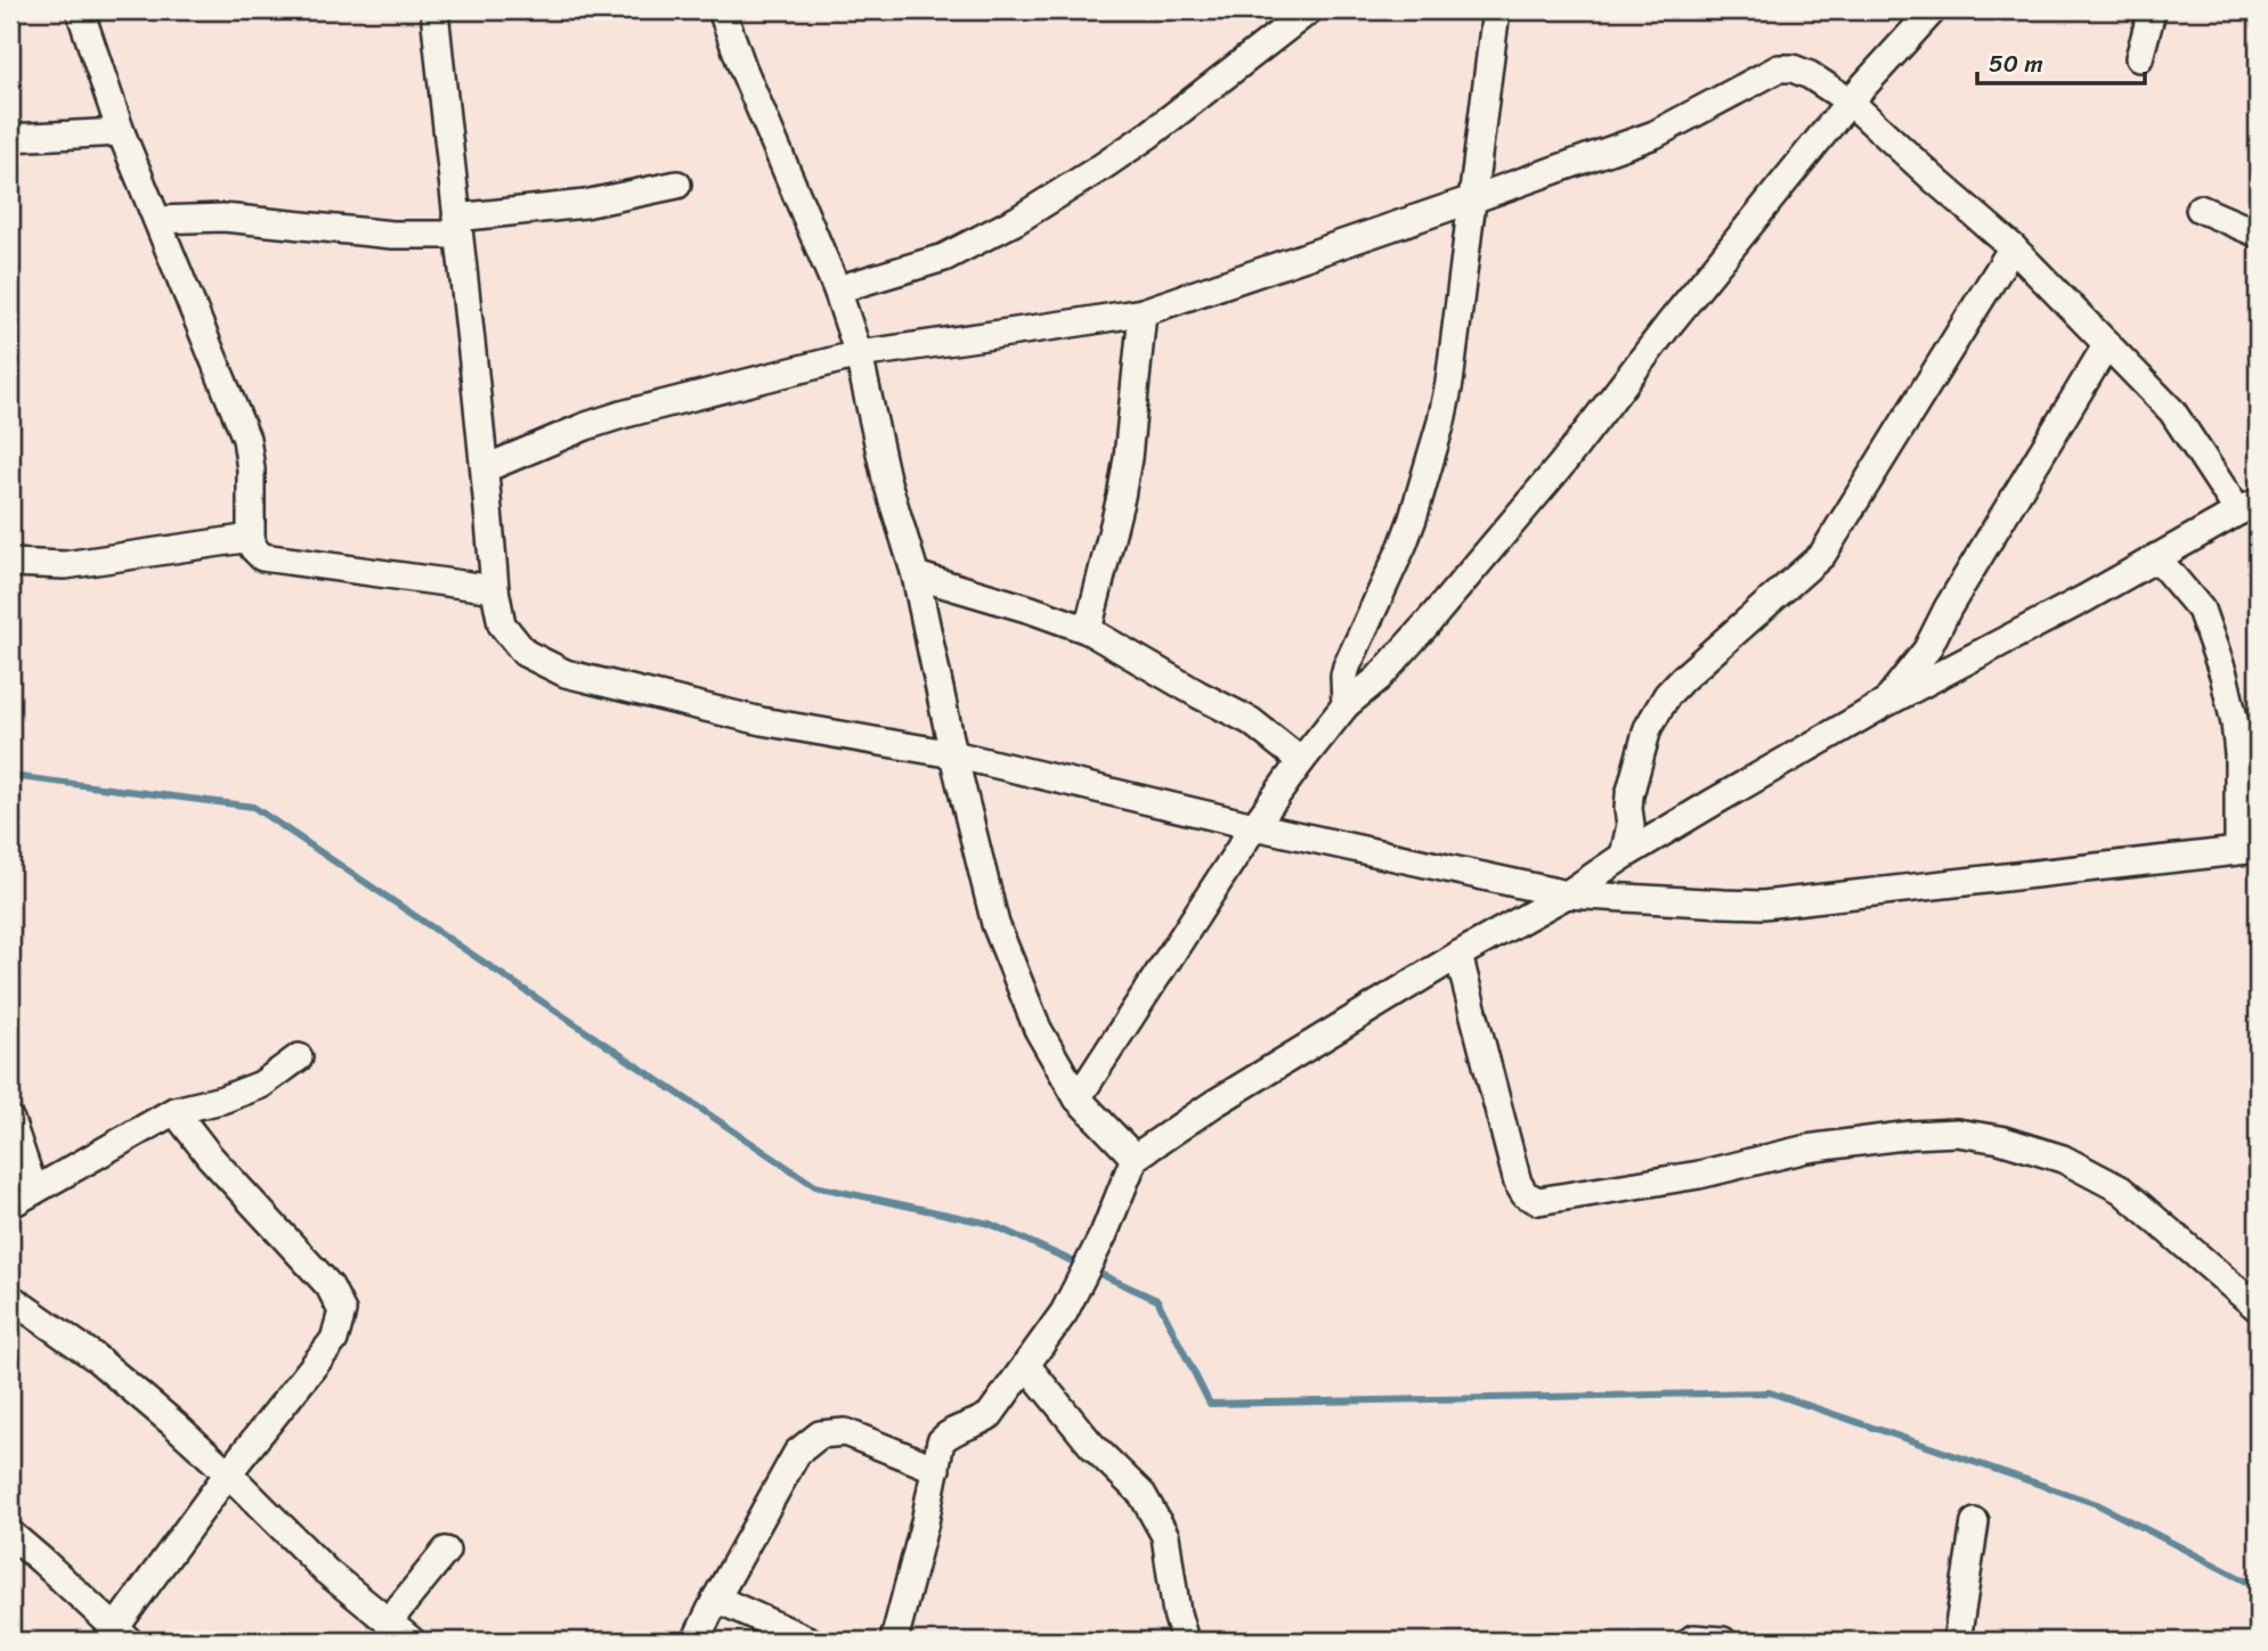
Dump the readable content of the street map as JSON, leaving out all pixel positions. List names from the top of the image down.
{
  "scale_bar": "50 m"
}
